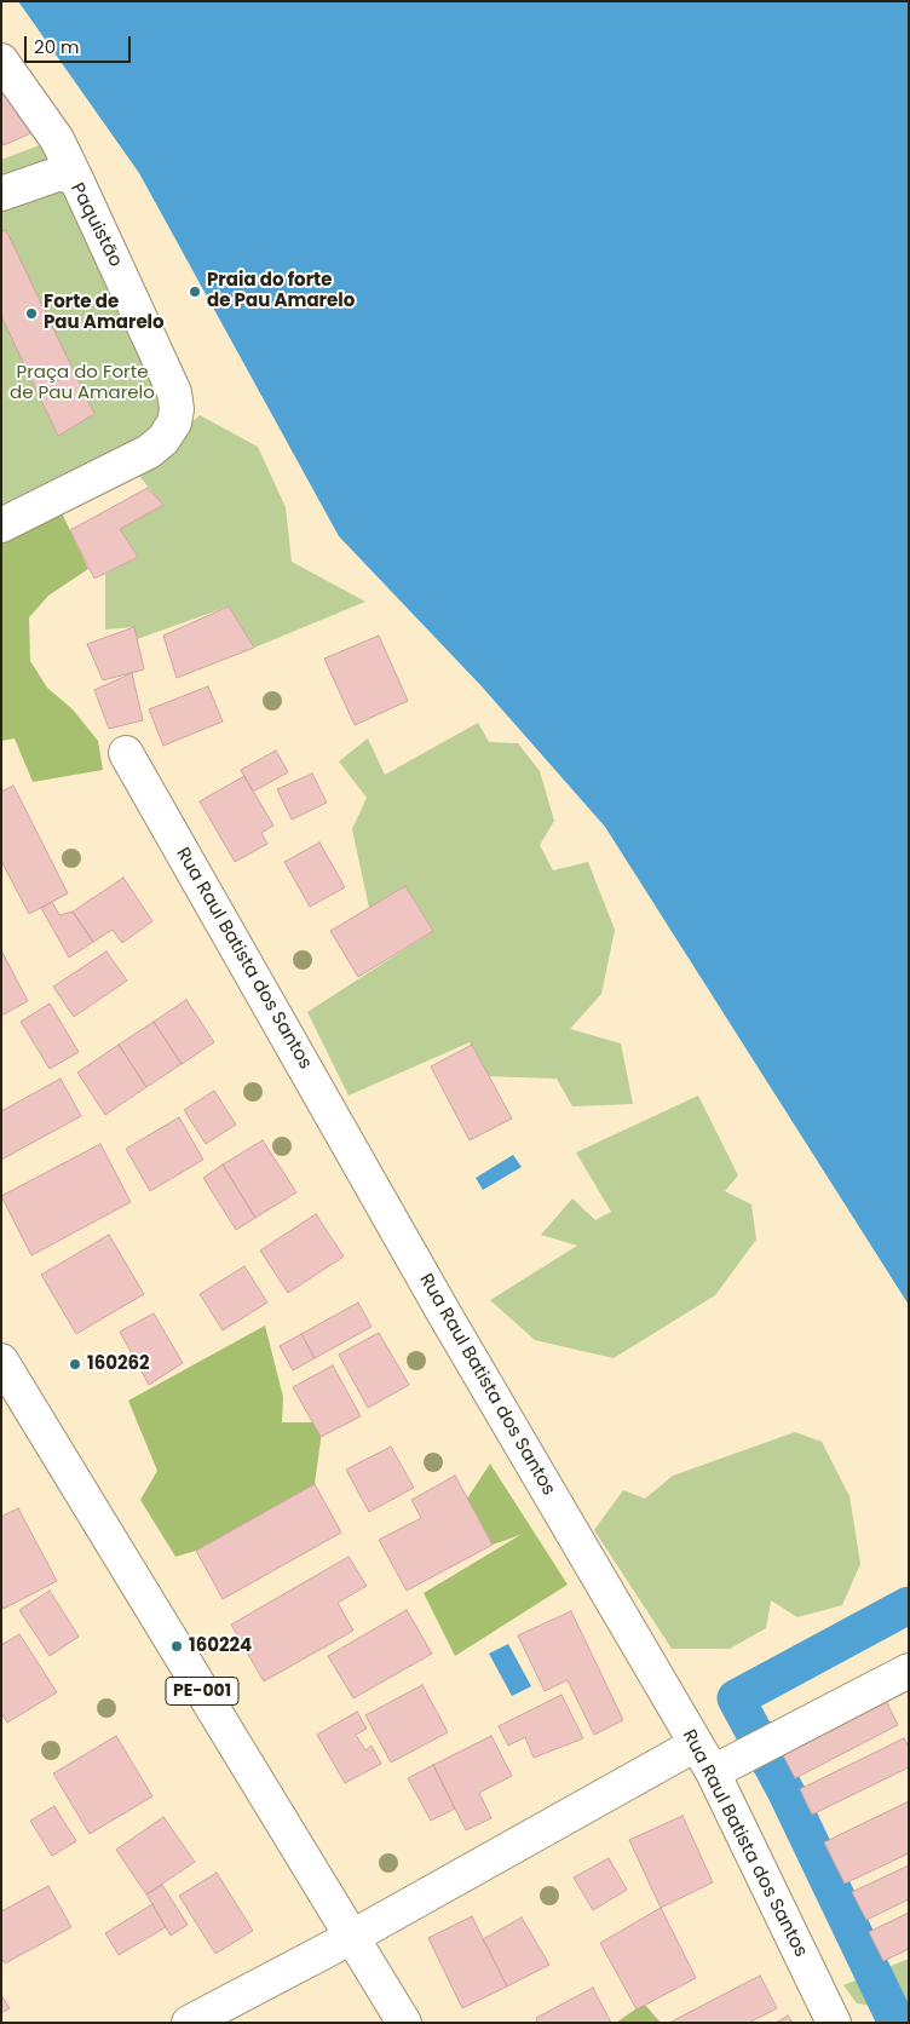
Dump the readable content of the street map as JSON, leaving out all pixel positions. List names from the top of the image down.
{
  "streets": {
    "street": ["Paquistão", "Rua Raul Batista dos Santos", "PE-001"]
  },
  "parks": ["Praça do Forte de Pau Amarelo"],
  "places": [
    "Praia do forte de Pau Amarelo",
    "Forte de Pau Amarelo",
    "160262",
    "160224"
  ],
  "scale_bar": "20 m"
}
